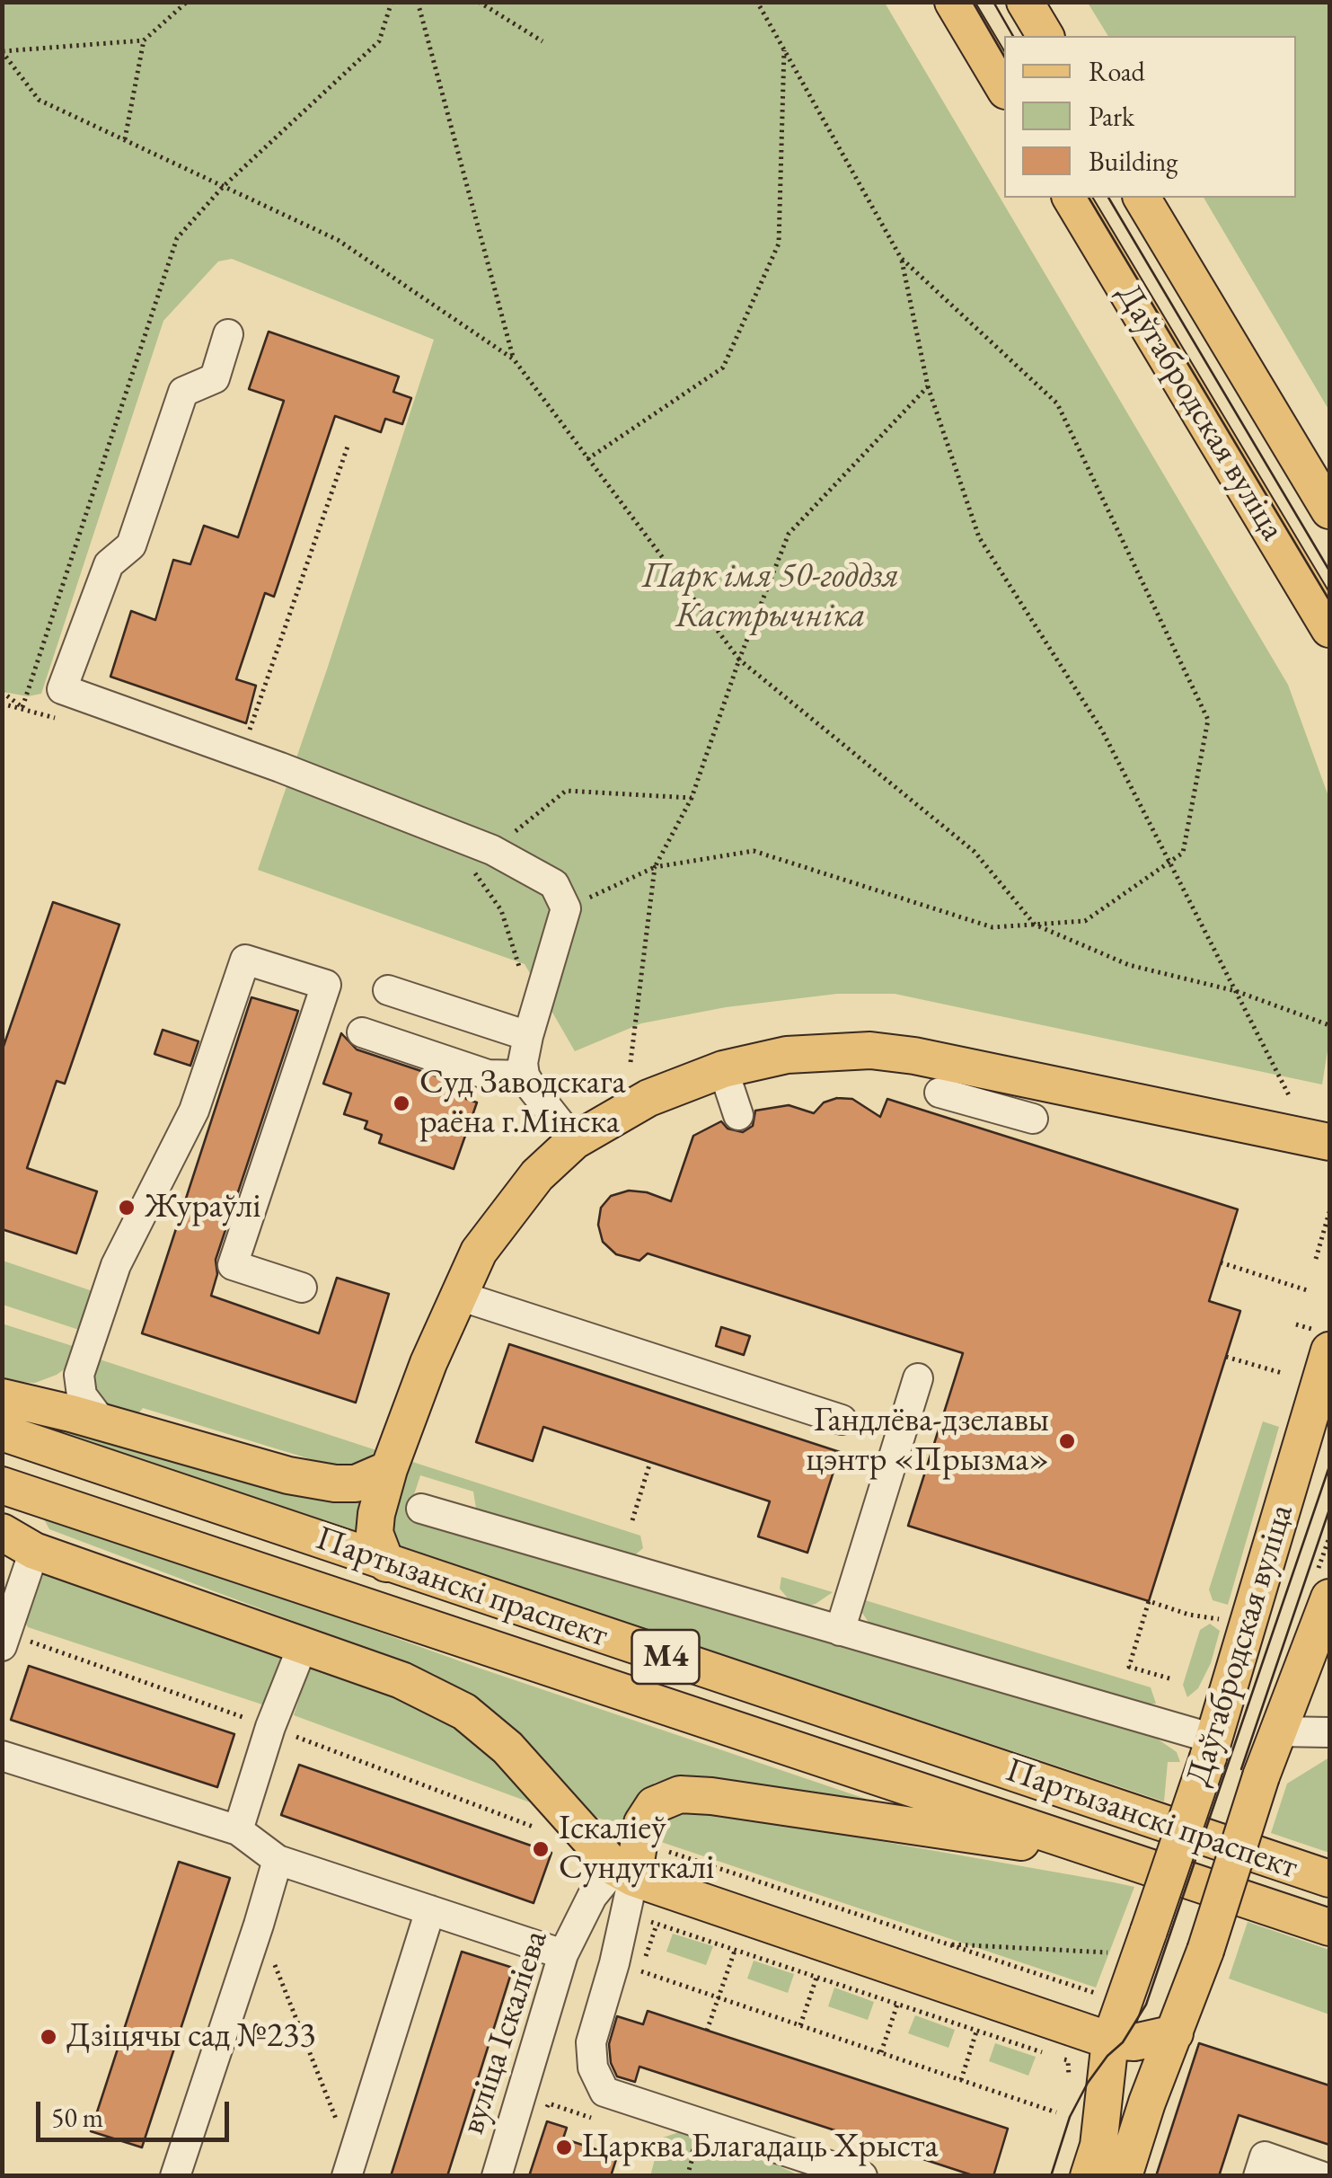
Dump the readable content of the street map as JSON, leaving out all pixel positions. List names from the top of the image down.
{
  "streets": {
    "main road": ["Даўгабродская вуліца", "Партызанскі праспект", "М4"],
    "street": ["вуліца Іскаліева"]
  },
  "parks": ["Парк імя 50-годдзя Кастрычніка"],
  "places": [
    "Суд Заводскага раёна г.Мінска",
    "Жураўлі",
    "Гандлёва-дзелавы цэнтр «Прызма»",
    "Іскаліеў Сундуткалі",
    "Дзіцячы сад №233",
    "Царква Благадаць Хрыста"
  ],
  "legend": ["Road", "Park", "Building"],
  "scale_bar": "50 m"
}
